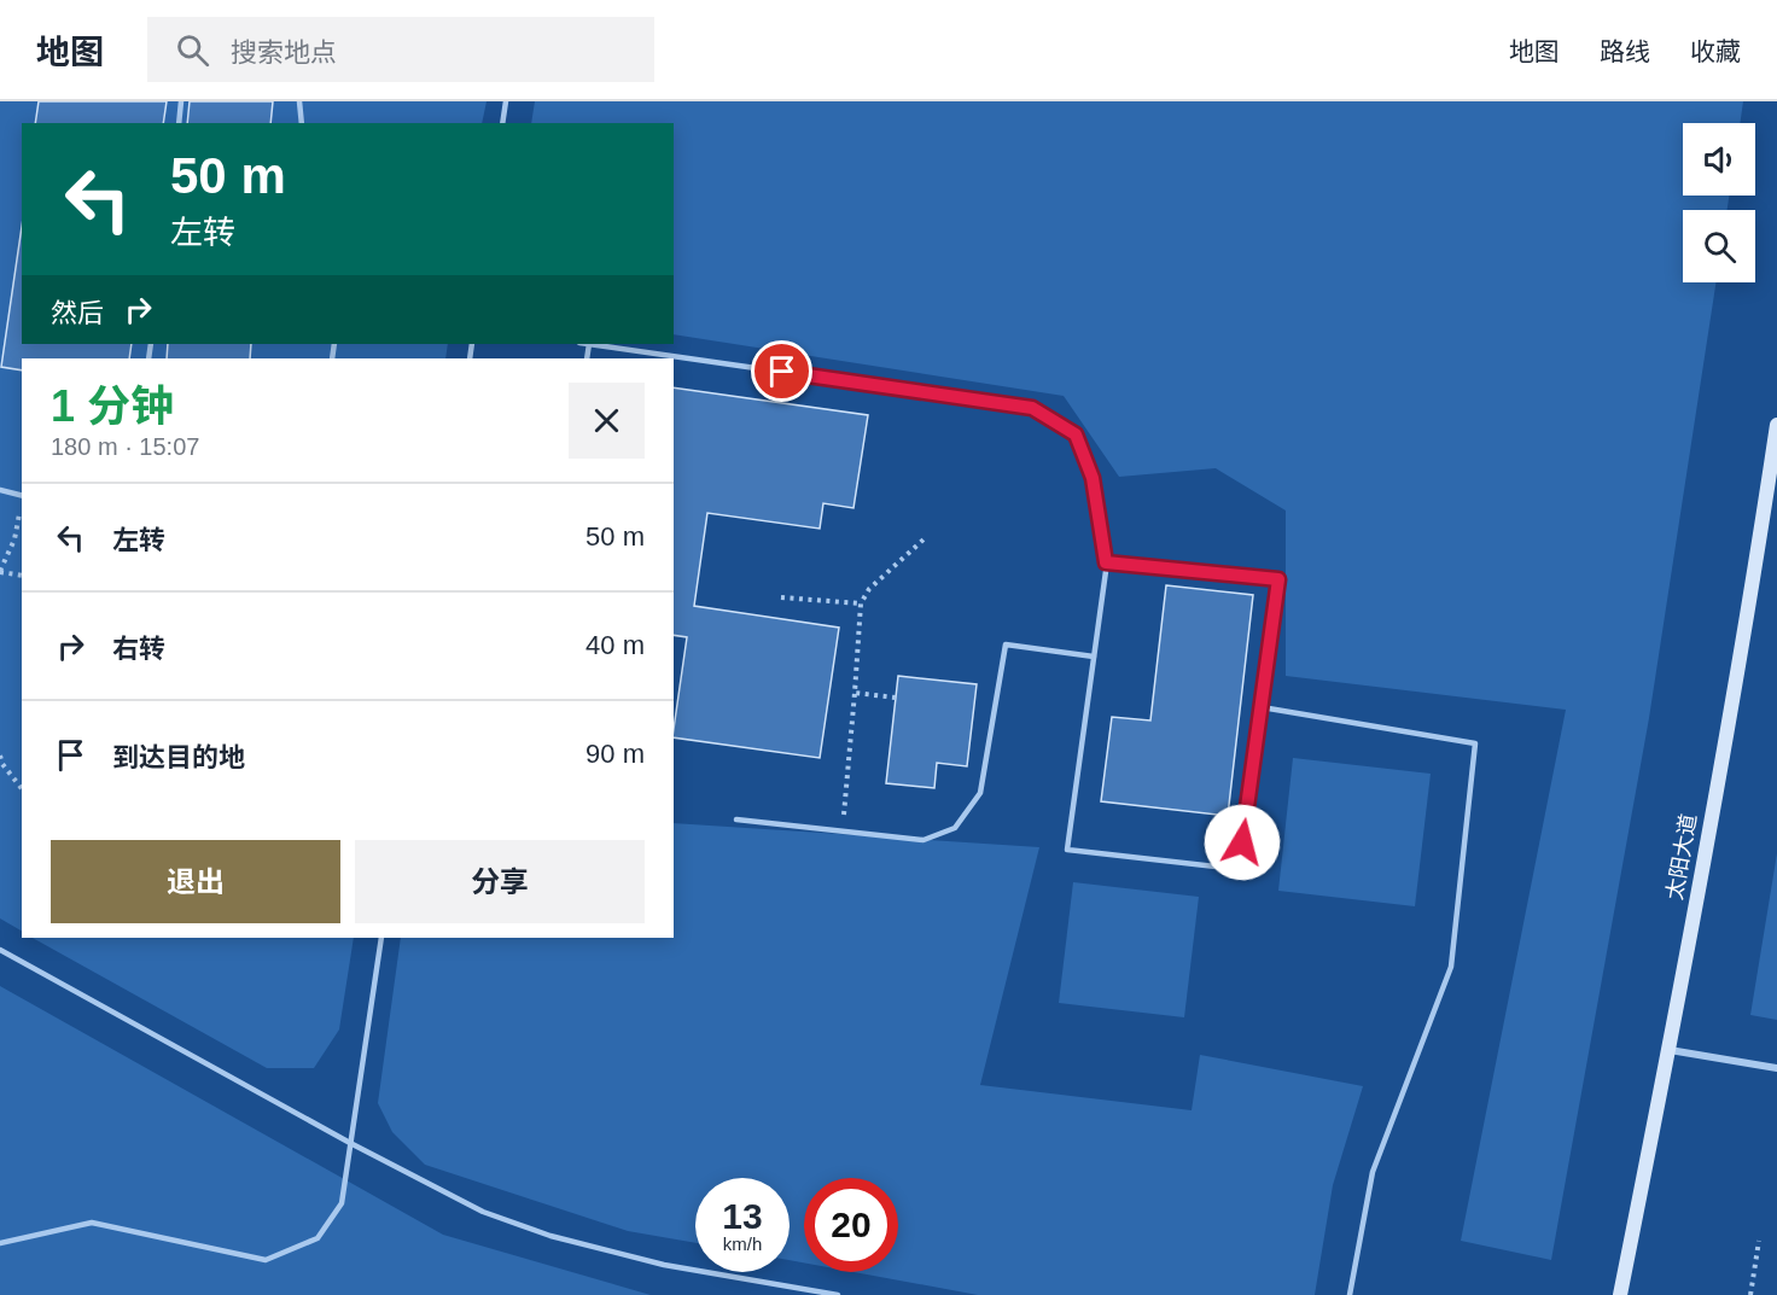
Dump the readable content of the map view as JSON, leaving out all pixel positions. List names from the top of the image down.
{
  "streets": {
    "main road": ["太阳大道"]
  },
  "page": {
    "header": "地图",
    "search": "搜索地点",
    "nav": ["地图", "路线", "收藏"],
    "turn": ["50 m", "左转"],
    "then": "然后",
    "heading": ["1 分钟", "180 m · 15:07"],
    "list": [
      {
        "name": "左转",
        "value": "50 m"
      },
      {
        "name": "右转",
        "value": "40 m"
      },
      {
        "name": "到达目的地",
        "value": "90 m"
      }
    ],
    "buttons": ["退出", "分享"],
    "speed": "13 km/h",
    "limit": "20"
  }
}
